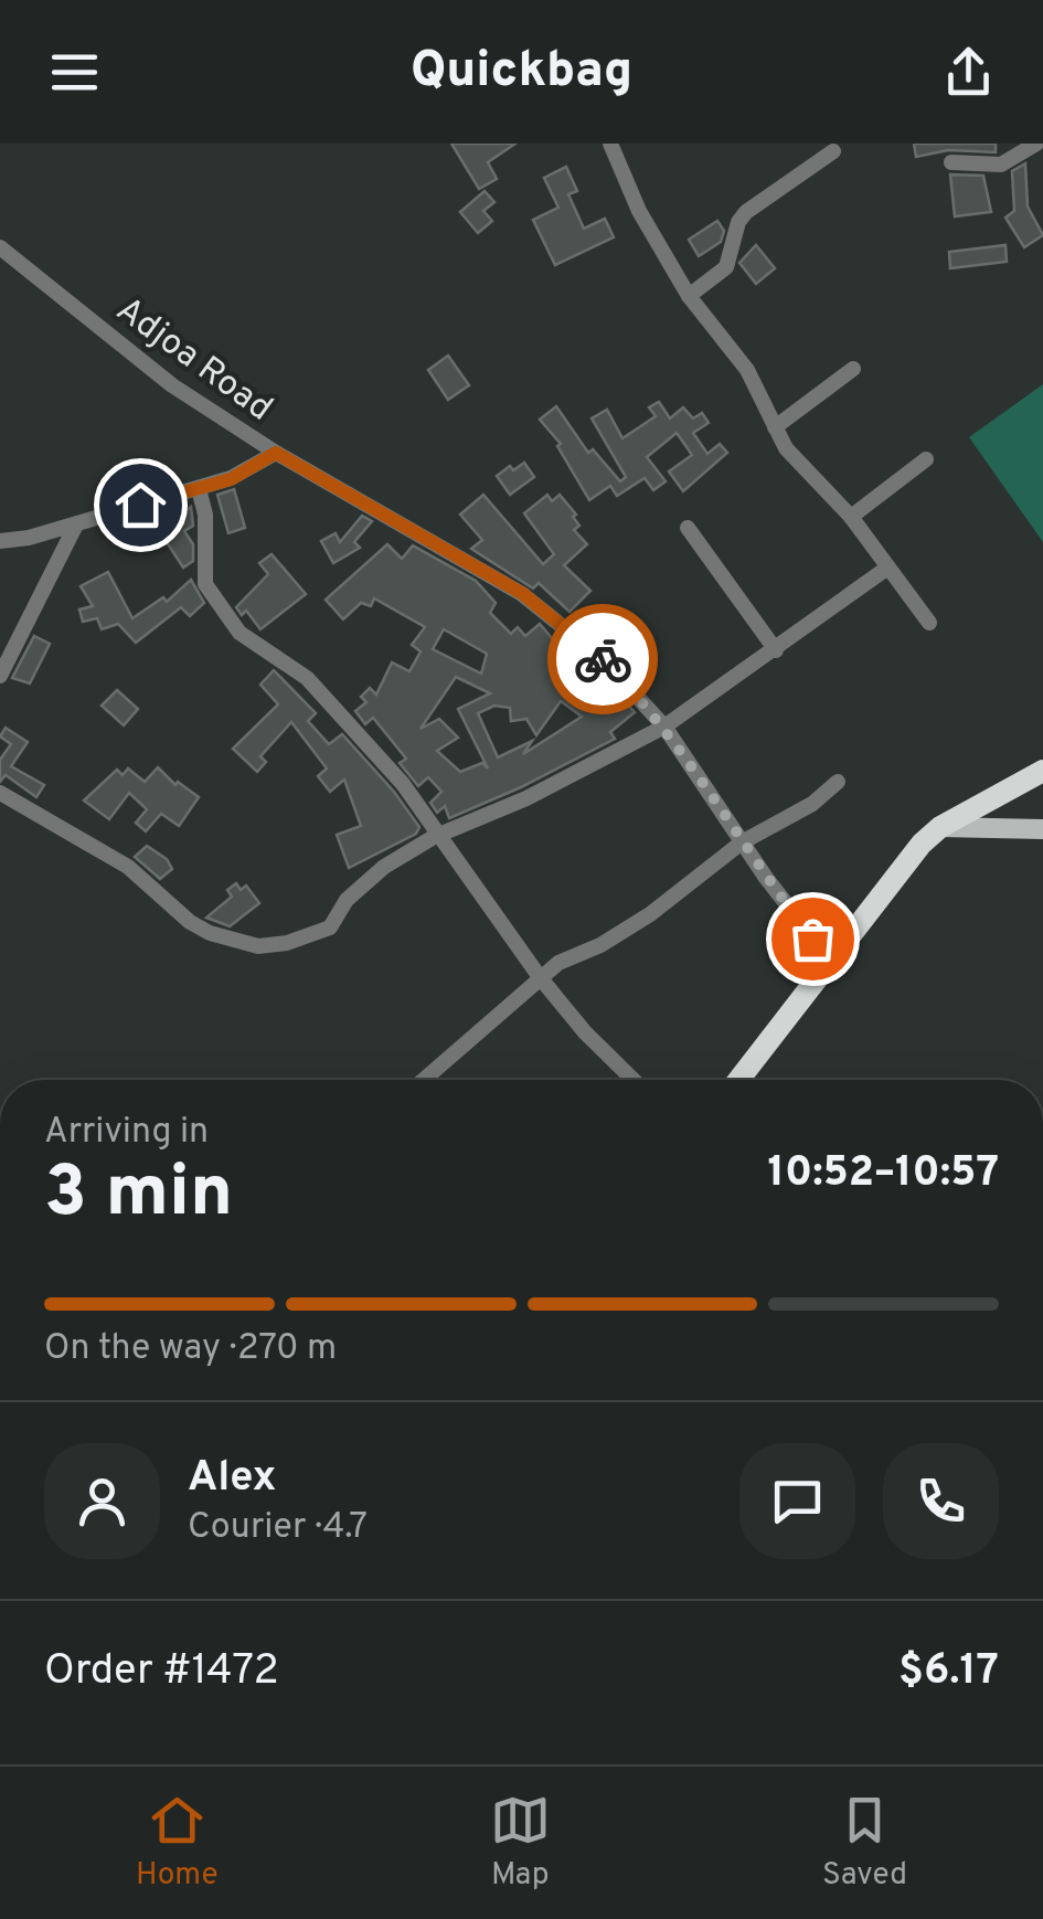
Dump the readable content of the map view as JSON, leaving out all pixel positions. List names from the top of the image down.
{
  "streets": {
    "street": ["Adjoa Road"]
  },
  "page": {
    "header": "Quickbag",
    "heading": ["3 min", "Arriving in", "10:52–10:57"],
    "panel": [
      "Alex",
      "Courier · 4.7",
      "Order #1472",
      "$6.17"
    ],
    "bar": "On the way · 270 m",
    "tabs": ["Home", "Map", "Saved"]
  }
}
